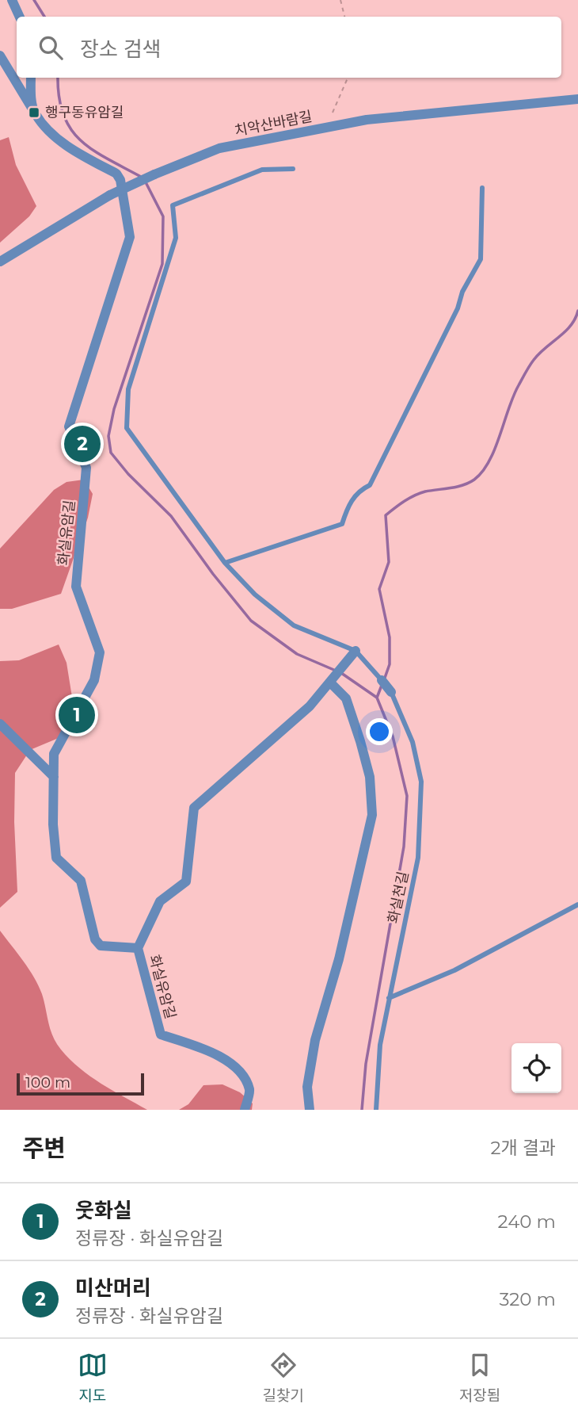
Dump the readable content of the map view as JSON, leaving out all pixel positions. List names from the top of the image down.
{
  "streets": {
    "street": ["치악산바람길", "화실유암길"],
    "lane": ["화실천길"]
  },
  "places": {
    "transit": ["행구동유암길"]
  },
  "scale_bar": "100 m",
  "page": {
    "search": "장소 검색",
    "pins": ["2", "1"],
    "scale": "100 m",
    "heading": ["주변", "2개 결과"],
    "list": [
      {
        "mark": "1",
        "name": "웃화실",
        "note": "정류장 · 화실유암길",
        "value": "240 m"
      },
      {
        "mark": "2",
        "name": "미산머리",
        "note": "정류장 · 화실유암길",
        "value": "320 m"
      }
    ],
    "nav": ["지도", "길찾기", "저장됨"]
  }
}
